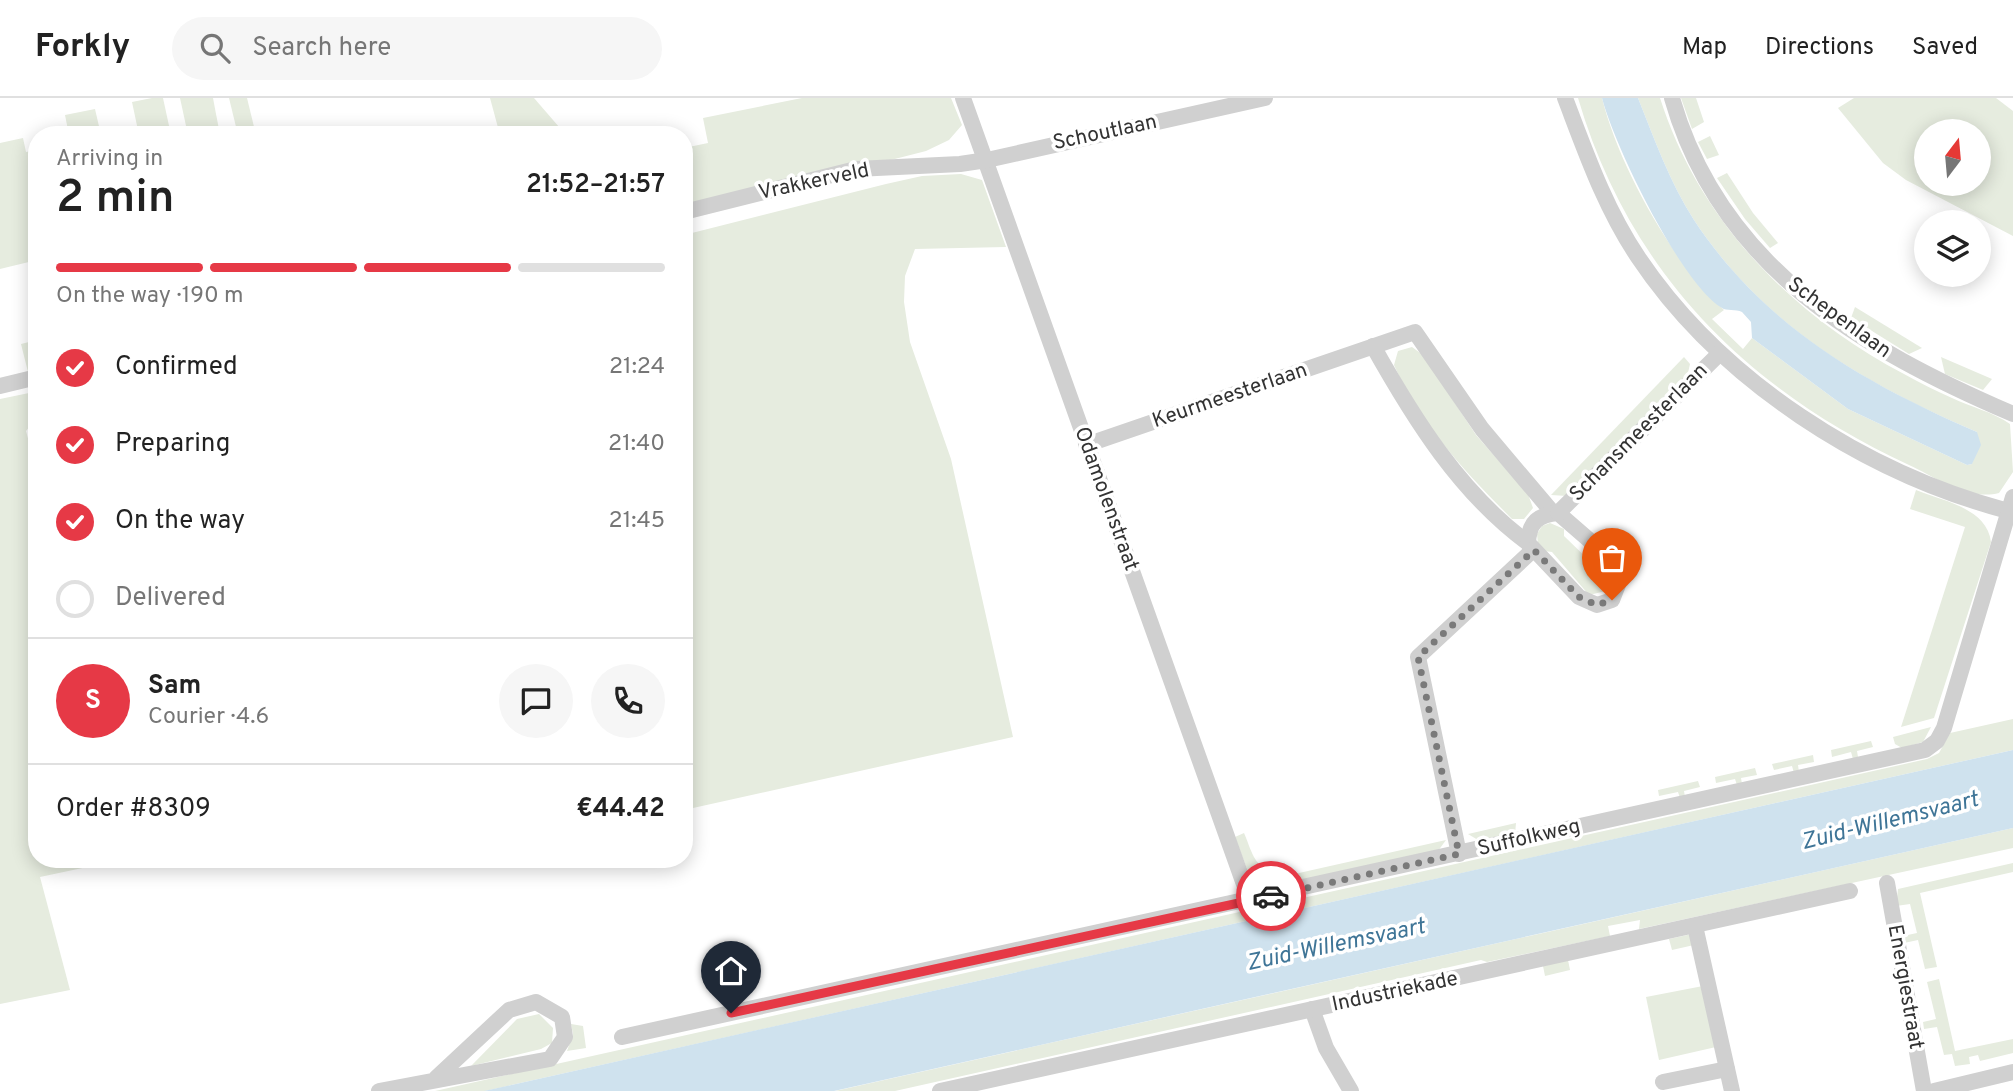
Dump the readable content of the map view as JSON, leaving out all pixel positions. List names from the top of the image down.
{
  "streets": {
    "street": [
      "Schoutlaan",
      "Vrakkerveld",
      "Schepenlaan",
      "Keurmeesterlaan",
      "Schansmeesterlaan",
      "Odamolenstraat",
      "Suffolkweg",
      "Energiestraat",
      "Industriekade"
    ]
  },
  "crossings": [
    ["Schoutlaan", "Vrakkerveld"],
    ["Schoutlaan", "Odamolenstraat"],
    ["Vrakkerveld", "Odamolenstraat"],
    ["Keurmeesterlaan", "Schansmeesterlaan"],
    ["Keurmeesterlaan", "Odamolenstraat"],
    ["Schansmeesterlaan", "Suffolkweg"],
    ["Odamolenstraat", "Suffolkweg"]
  ],
  "water": ["Zuid-Willemsvaart"],
  "north": "top",
  "page": {
    "header": "Forkly",
    "search": "Search here",
    "nav": ["Map", "Directions", "Saved"],
    "heading": ["2 min", "Arriving in", "21:52–21:57"],
    "panel": [
      "Sam",
      "Courier · 4.6",
      "Order #8309",
      "€44.42"
    ],
    "bar": "On the way · 190 m",
    "list": [
      ["Confirmed", "21:24"],
      ["Preparing", "21:40"],
      ["On the way", "21:45"],
      "Delivered"
    ],
    "round": "S"
  }
}
